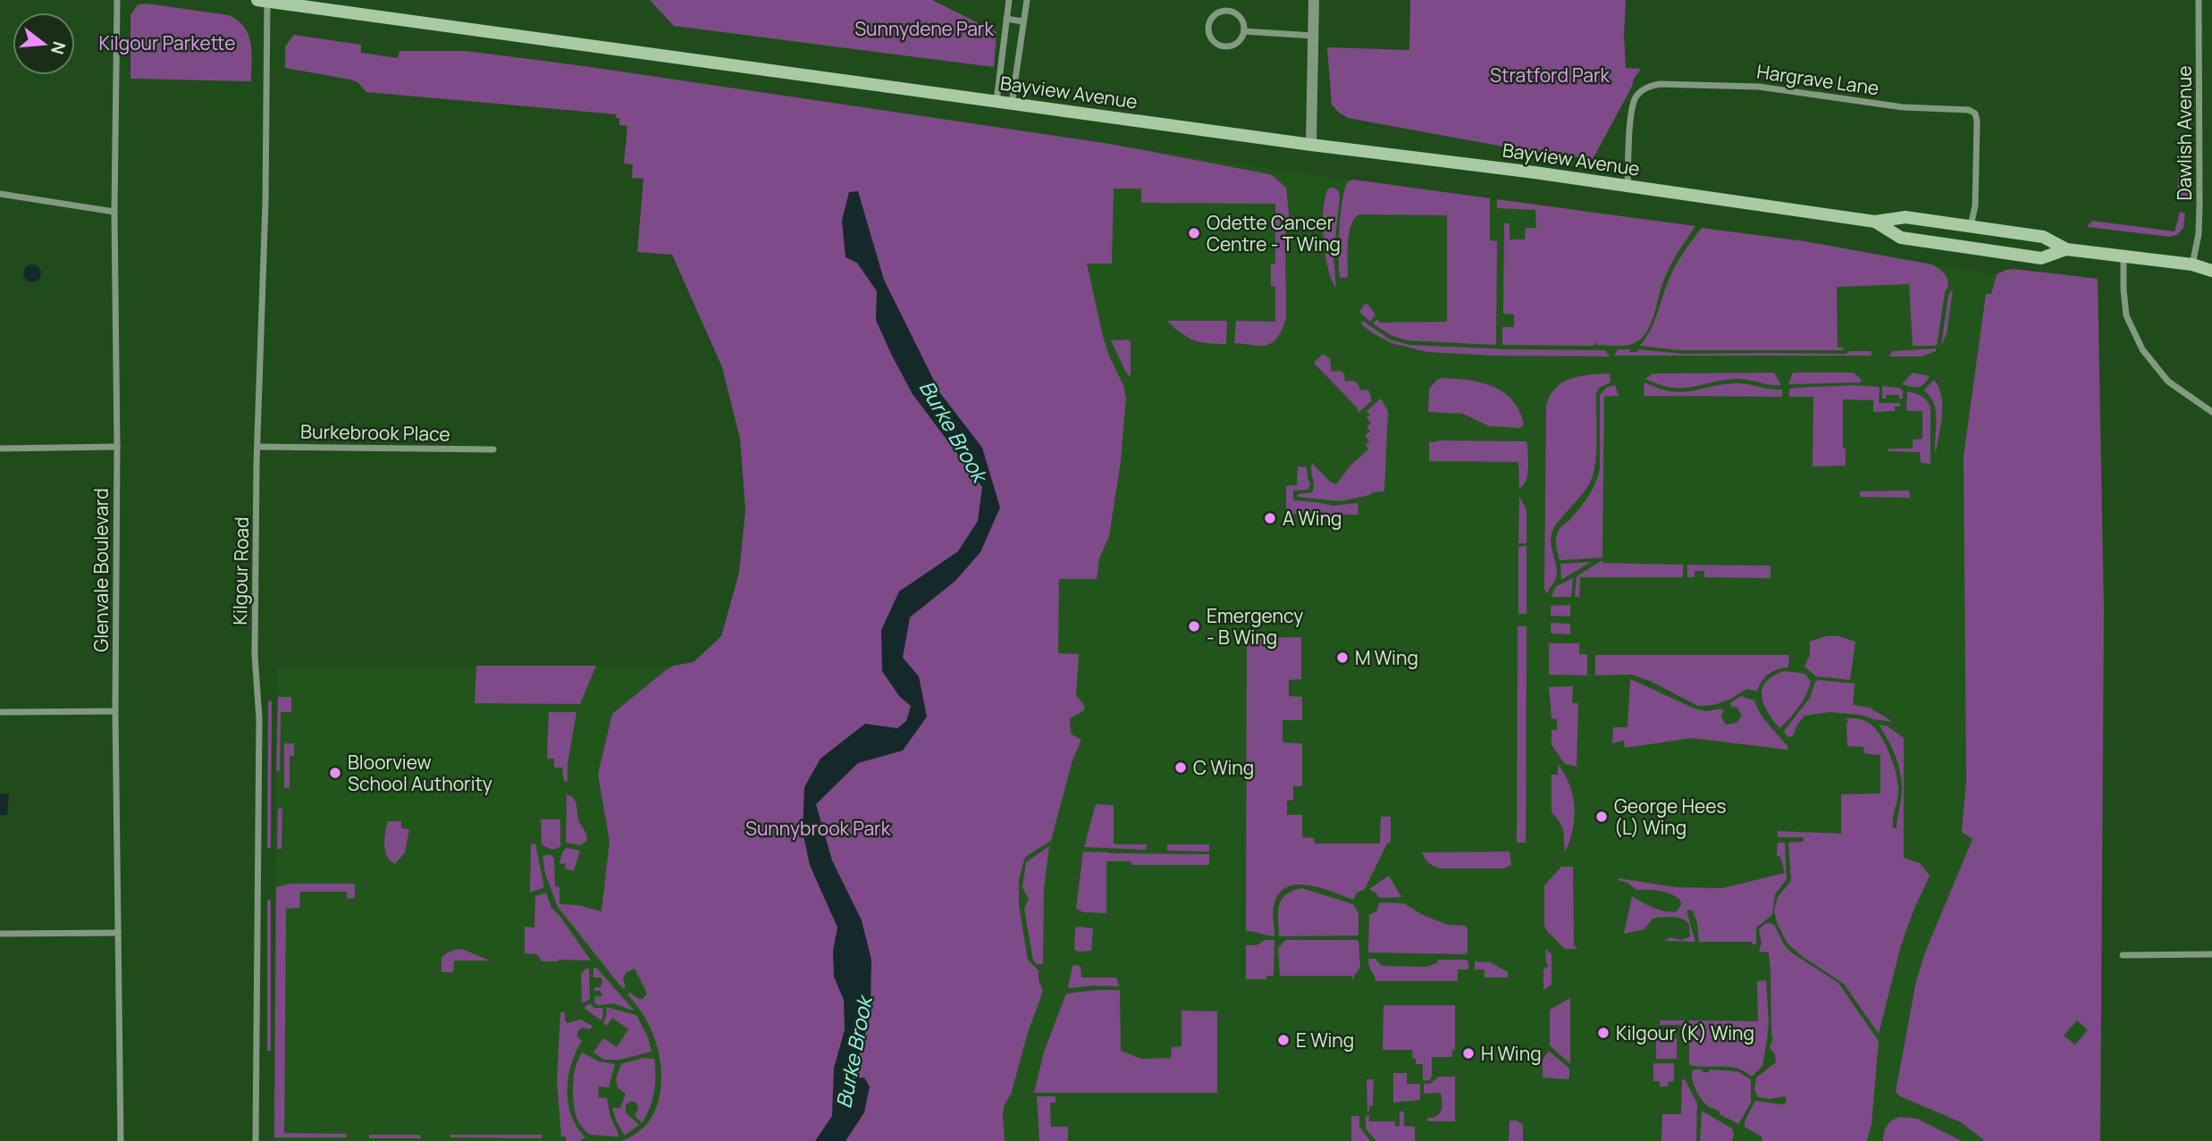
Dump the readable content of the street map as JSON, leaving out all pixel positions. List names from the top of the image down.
{
  "streets": {
    "main road": ["Bayview Avenue"],
    "street": [
      "Hargrave Lane",
      "Dawlish Avenue",
      "Burkebrook Place",
      "Glenvale Boulevard",
      "Kilgour Road"
    ]
  },
  "crossings": [
    ["Hargrave Lane", "Bayview Avenue"],
    ["Bayview Avenue", "Dawlish Avenue"],
    ["Bayview Avenue", "Kilgour Road"],
    ["Burkebrook Place", "Kilgour Road"]
  ],
  "water": ["Burke Brook"],
  "parks": [
    "Sunnydene Park",
    "Kilgour Parkette",
    "Stratford Park",
    "Sunnybrook Park"
  ],
  "places": [
    "Odette Cancer Centre - T Wing",
    "A Wing",
    "Emergency - B Wing",
    "M Wing",
    "C Wing",
    "Bloorview School Authority",
    "George Hees (L) Wing",
    "Kilgour (K) Wing",
    "E Wing",
    "H Wing"
  ],
  "north": "right"
}
